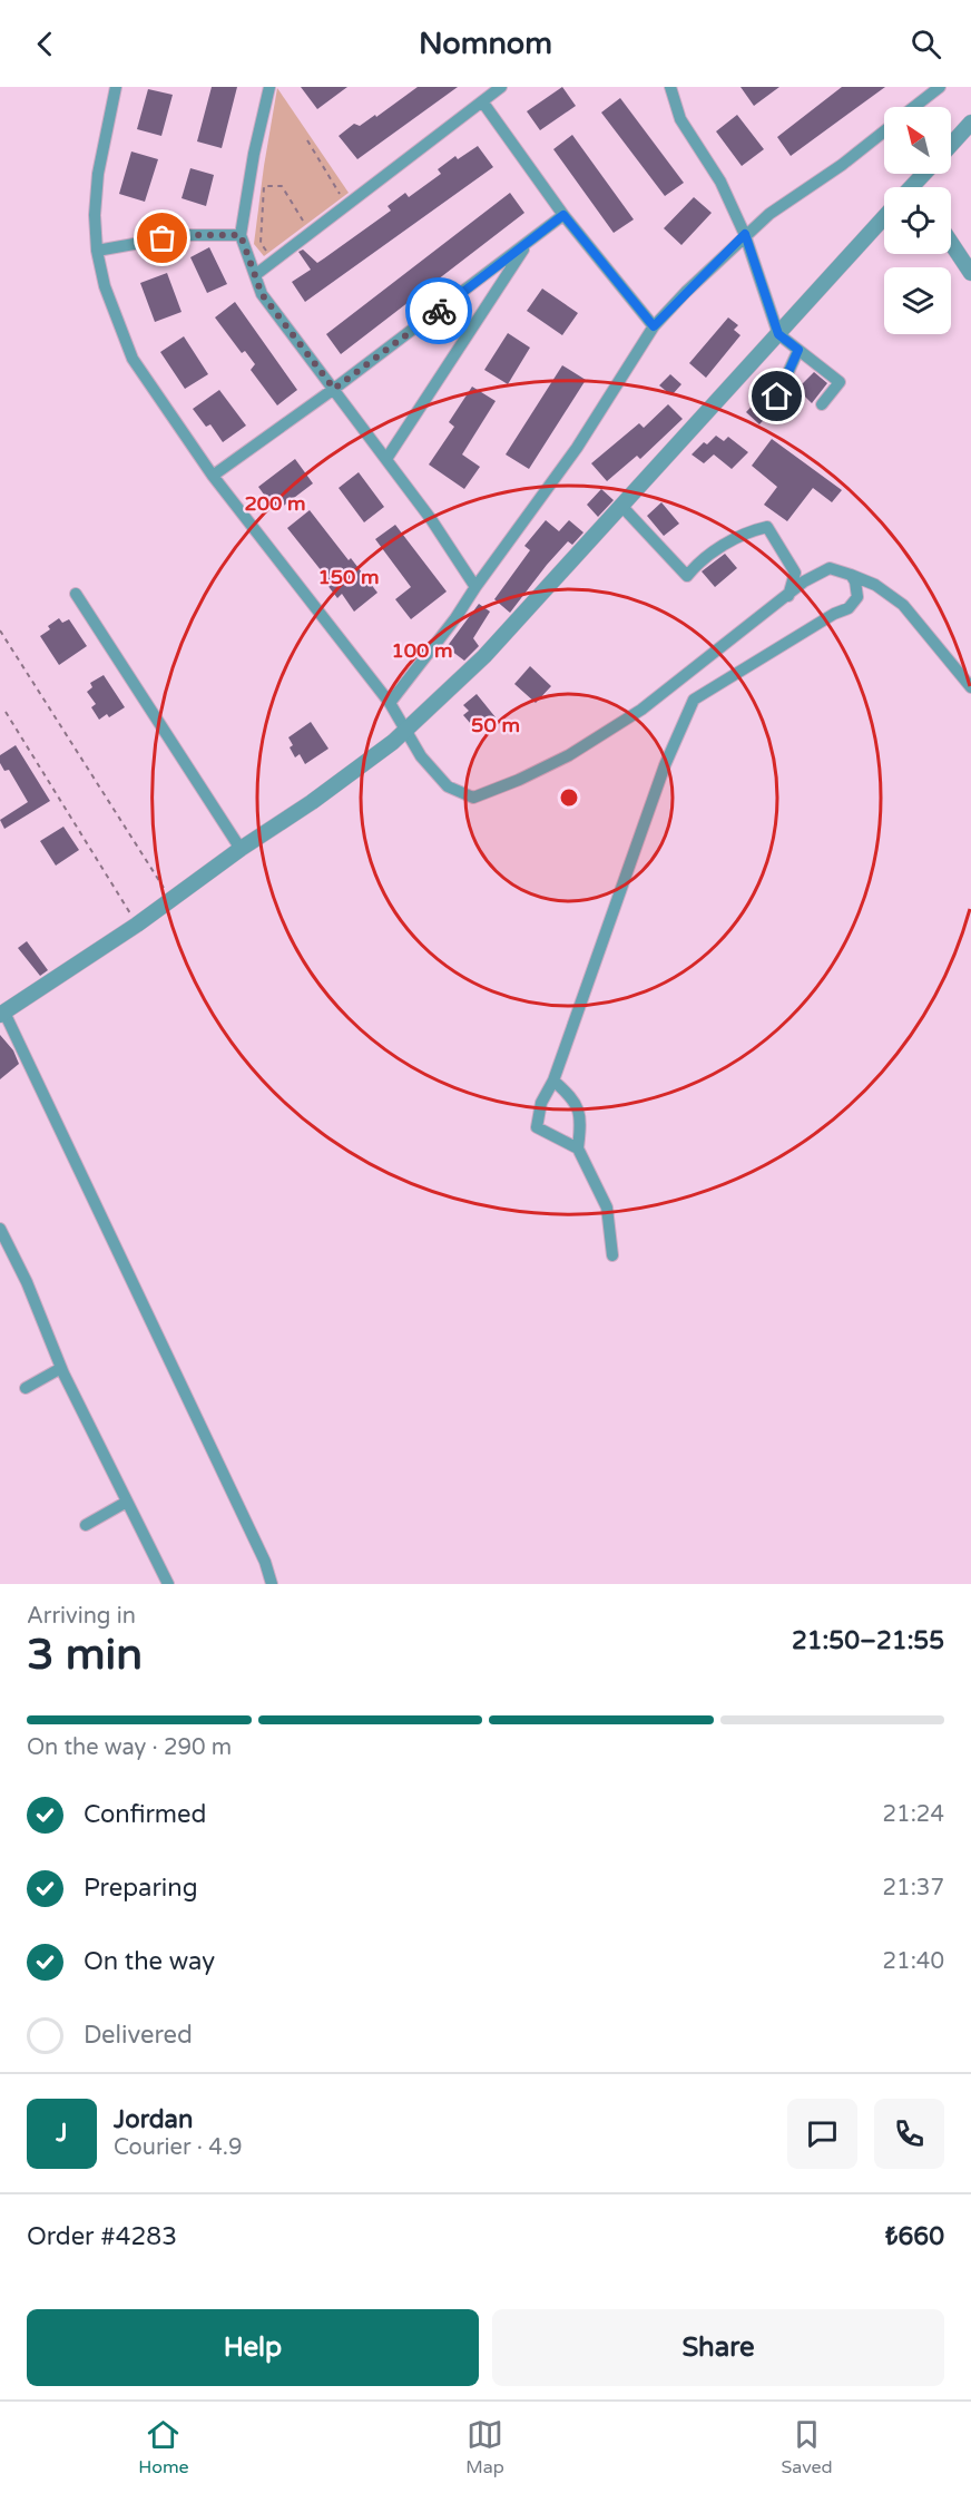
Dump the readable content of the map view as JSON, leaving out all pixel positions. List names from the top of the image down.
{
  "north": "top left",
  "page": {
    "header": "Nomnom",
    "heading": ["3 min", "Arriving in", "21:50–21:55"],
    "panel": [
      "Jordan",
      "Courier · 4.9",
      "Order #4283",
      "₺660"
    ],
    "bar": "On the way · 290 m",
    "list": [
      ["Confirmed", "21:24"],
      ["Preparing", "21:37"],
      ["On the way", "21:40"],
      "Delivered"
    ],
    "round": "J",
    "buttons": ["Help", "Share"],
    "tabs": ["Home", "Map", "Saved"]
  },
  "rings": [
    "200 m",
    "150 m",
    "100 m",
    "50 m"
  ]
}
